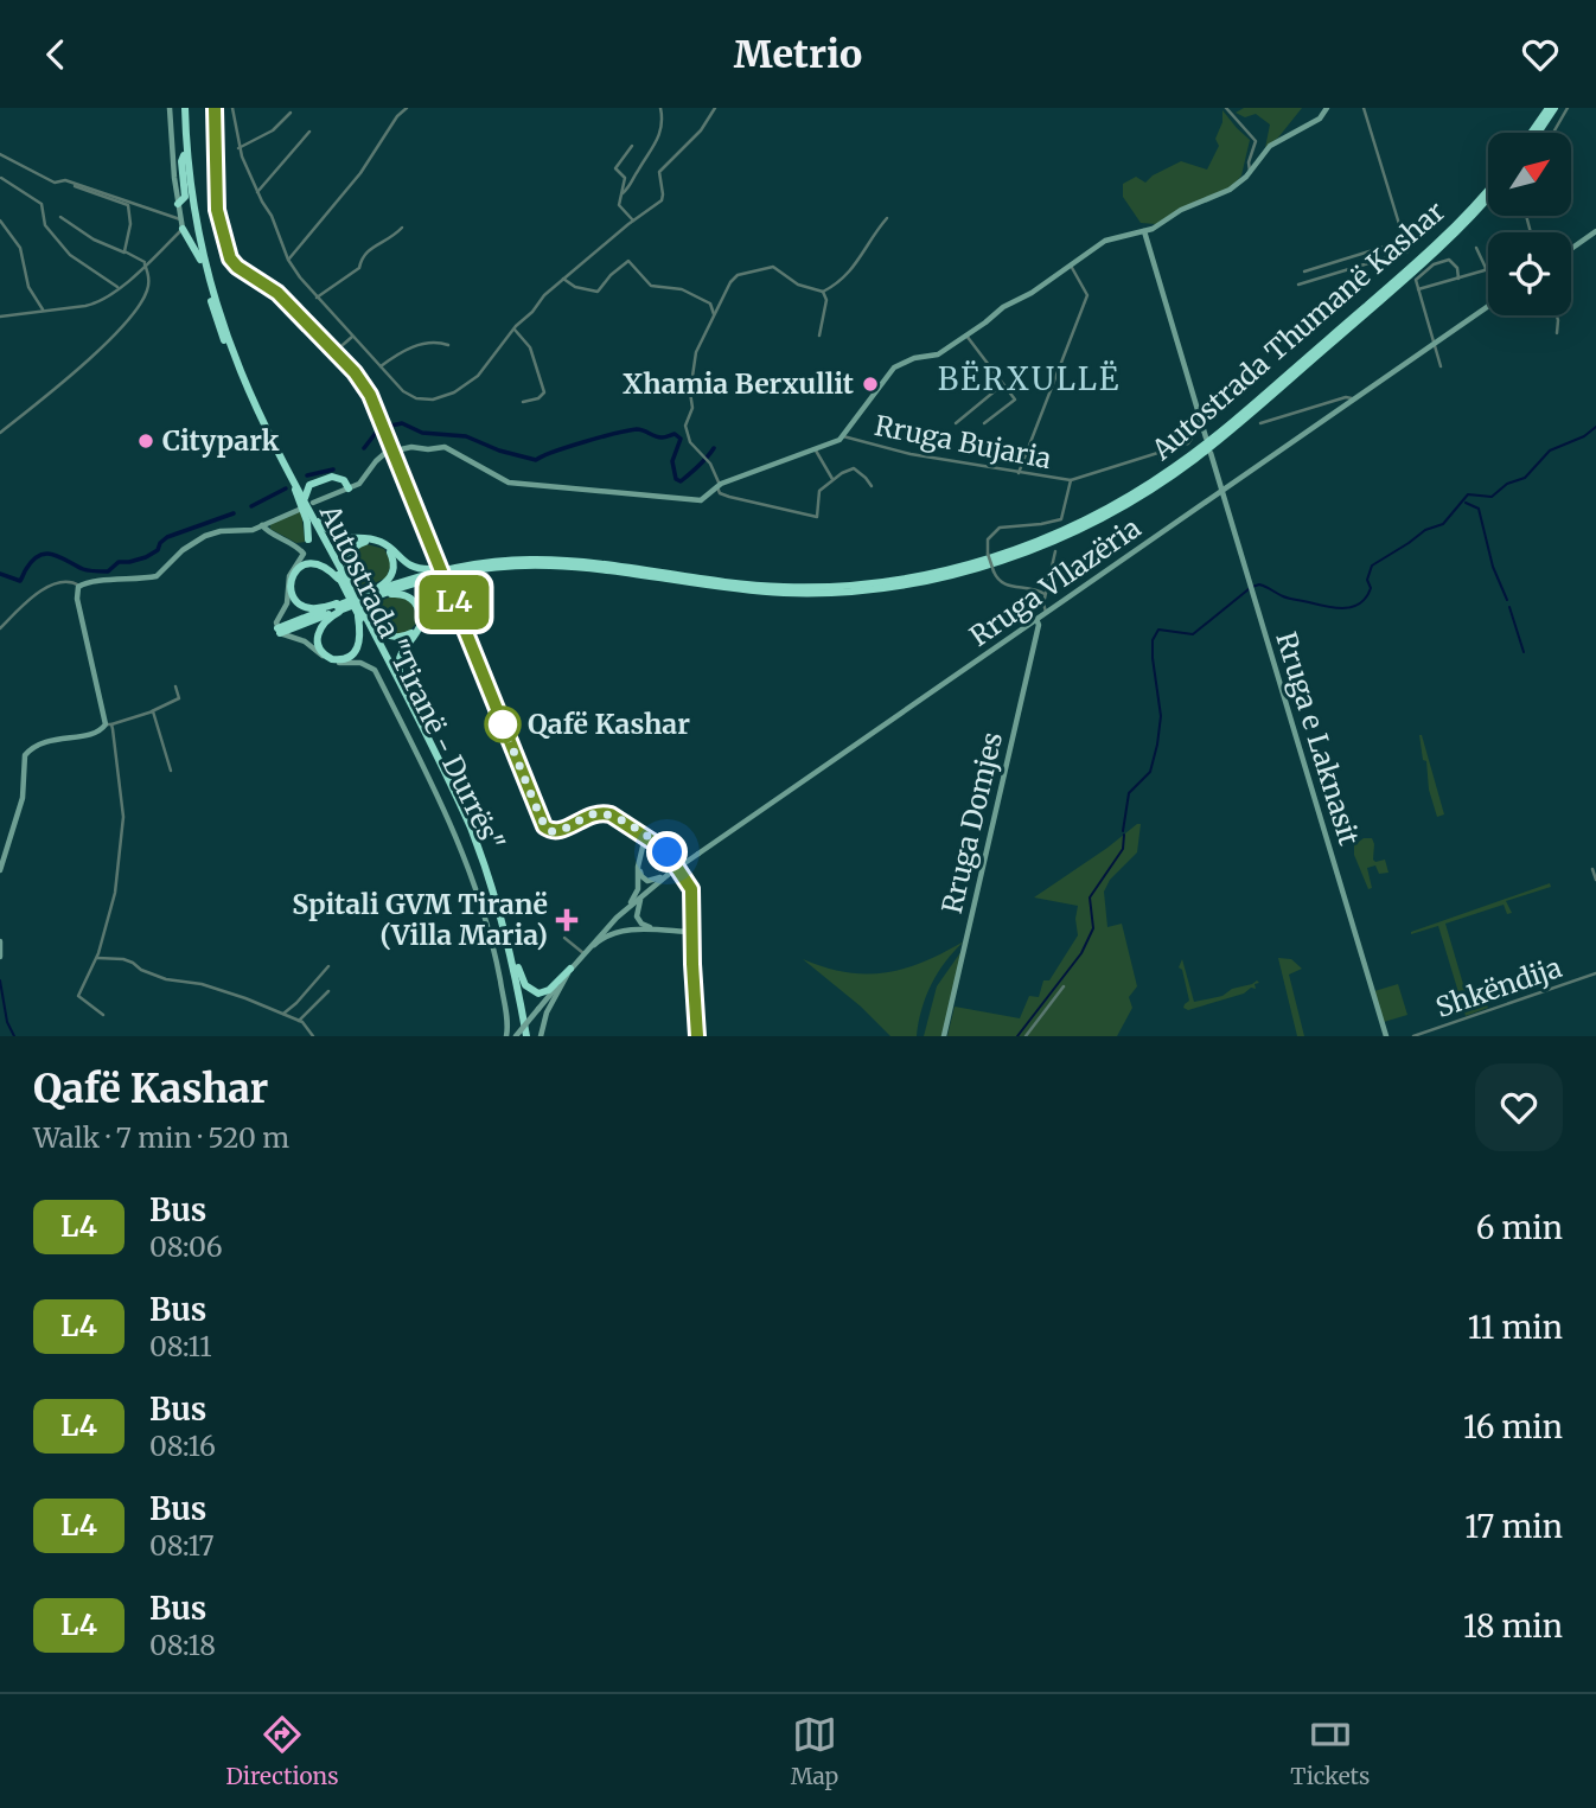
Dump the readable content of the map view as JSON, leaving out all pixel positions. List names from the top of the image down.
{
  "streets": {
    "highway": ["Autostrada Thumanë Kashar", "Autostrada \"Tiranë - Durrës\""],
    "main road": ["Rruga Vllazëria", "Rruga e Laknasit", "Rruga Domjes"],
    "street": ["Rruga Bujaria", "Shkëndija"]
  },
  "crossings": [
    ["Autostrada Thumanë Kashar", "Autostrada \"Tiranë - Durrës\""],
    ["Rruga Vllazëria", "Rruga e Laknasit"],
    ["Rruga Vllazëria", "Rruga Domjes"]
  ],
  "districts": ["BËRXULLË"],
  "places": {
    "other": ["Xhamia Berxullit", "Citypark", "Qafë Kashar"],
    "health": ["Spitali GVM Tiranë (Villa Maria)"]
  },
  "lines": ["bus line L4"],
  "north": "top right",
  "page": {
    "header": "Metrio",
    "on_map": "L4",
    "heading": ["Qafë Kashar", "Walk · 7 min · 520 m"],
    "list": [
      {
        "mark": "L4",
        "name": "Bus",
        "note": "08:06",
        "value": "6 min"
      },
      {
        "mark": "L4",
        "name": "Bus",
        "note": "08:11",
        "value": "11 min"
      },
      {
        "mark": "L4",
        "name": "Bus",
        "note": "08:16",
        "value": "16 min"
      },
      {
        "mark": "L4",
        "name": "Bus",
        "note": "08:17",
        "value": "17 min"
      },
      {
        "mark": "L4",
        "name": "Bus",
        "note": "08:18",
        "value": "18 min"
      }
    ],
    "tabs": ["Directions", "Map", "Tickets"]
  }
}
